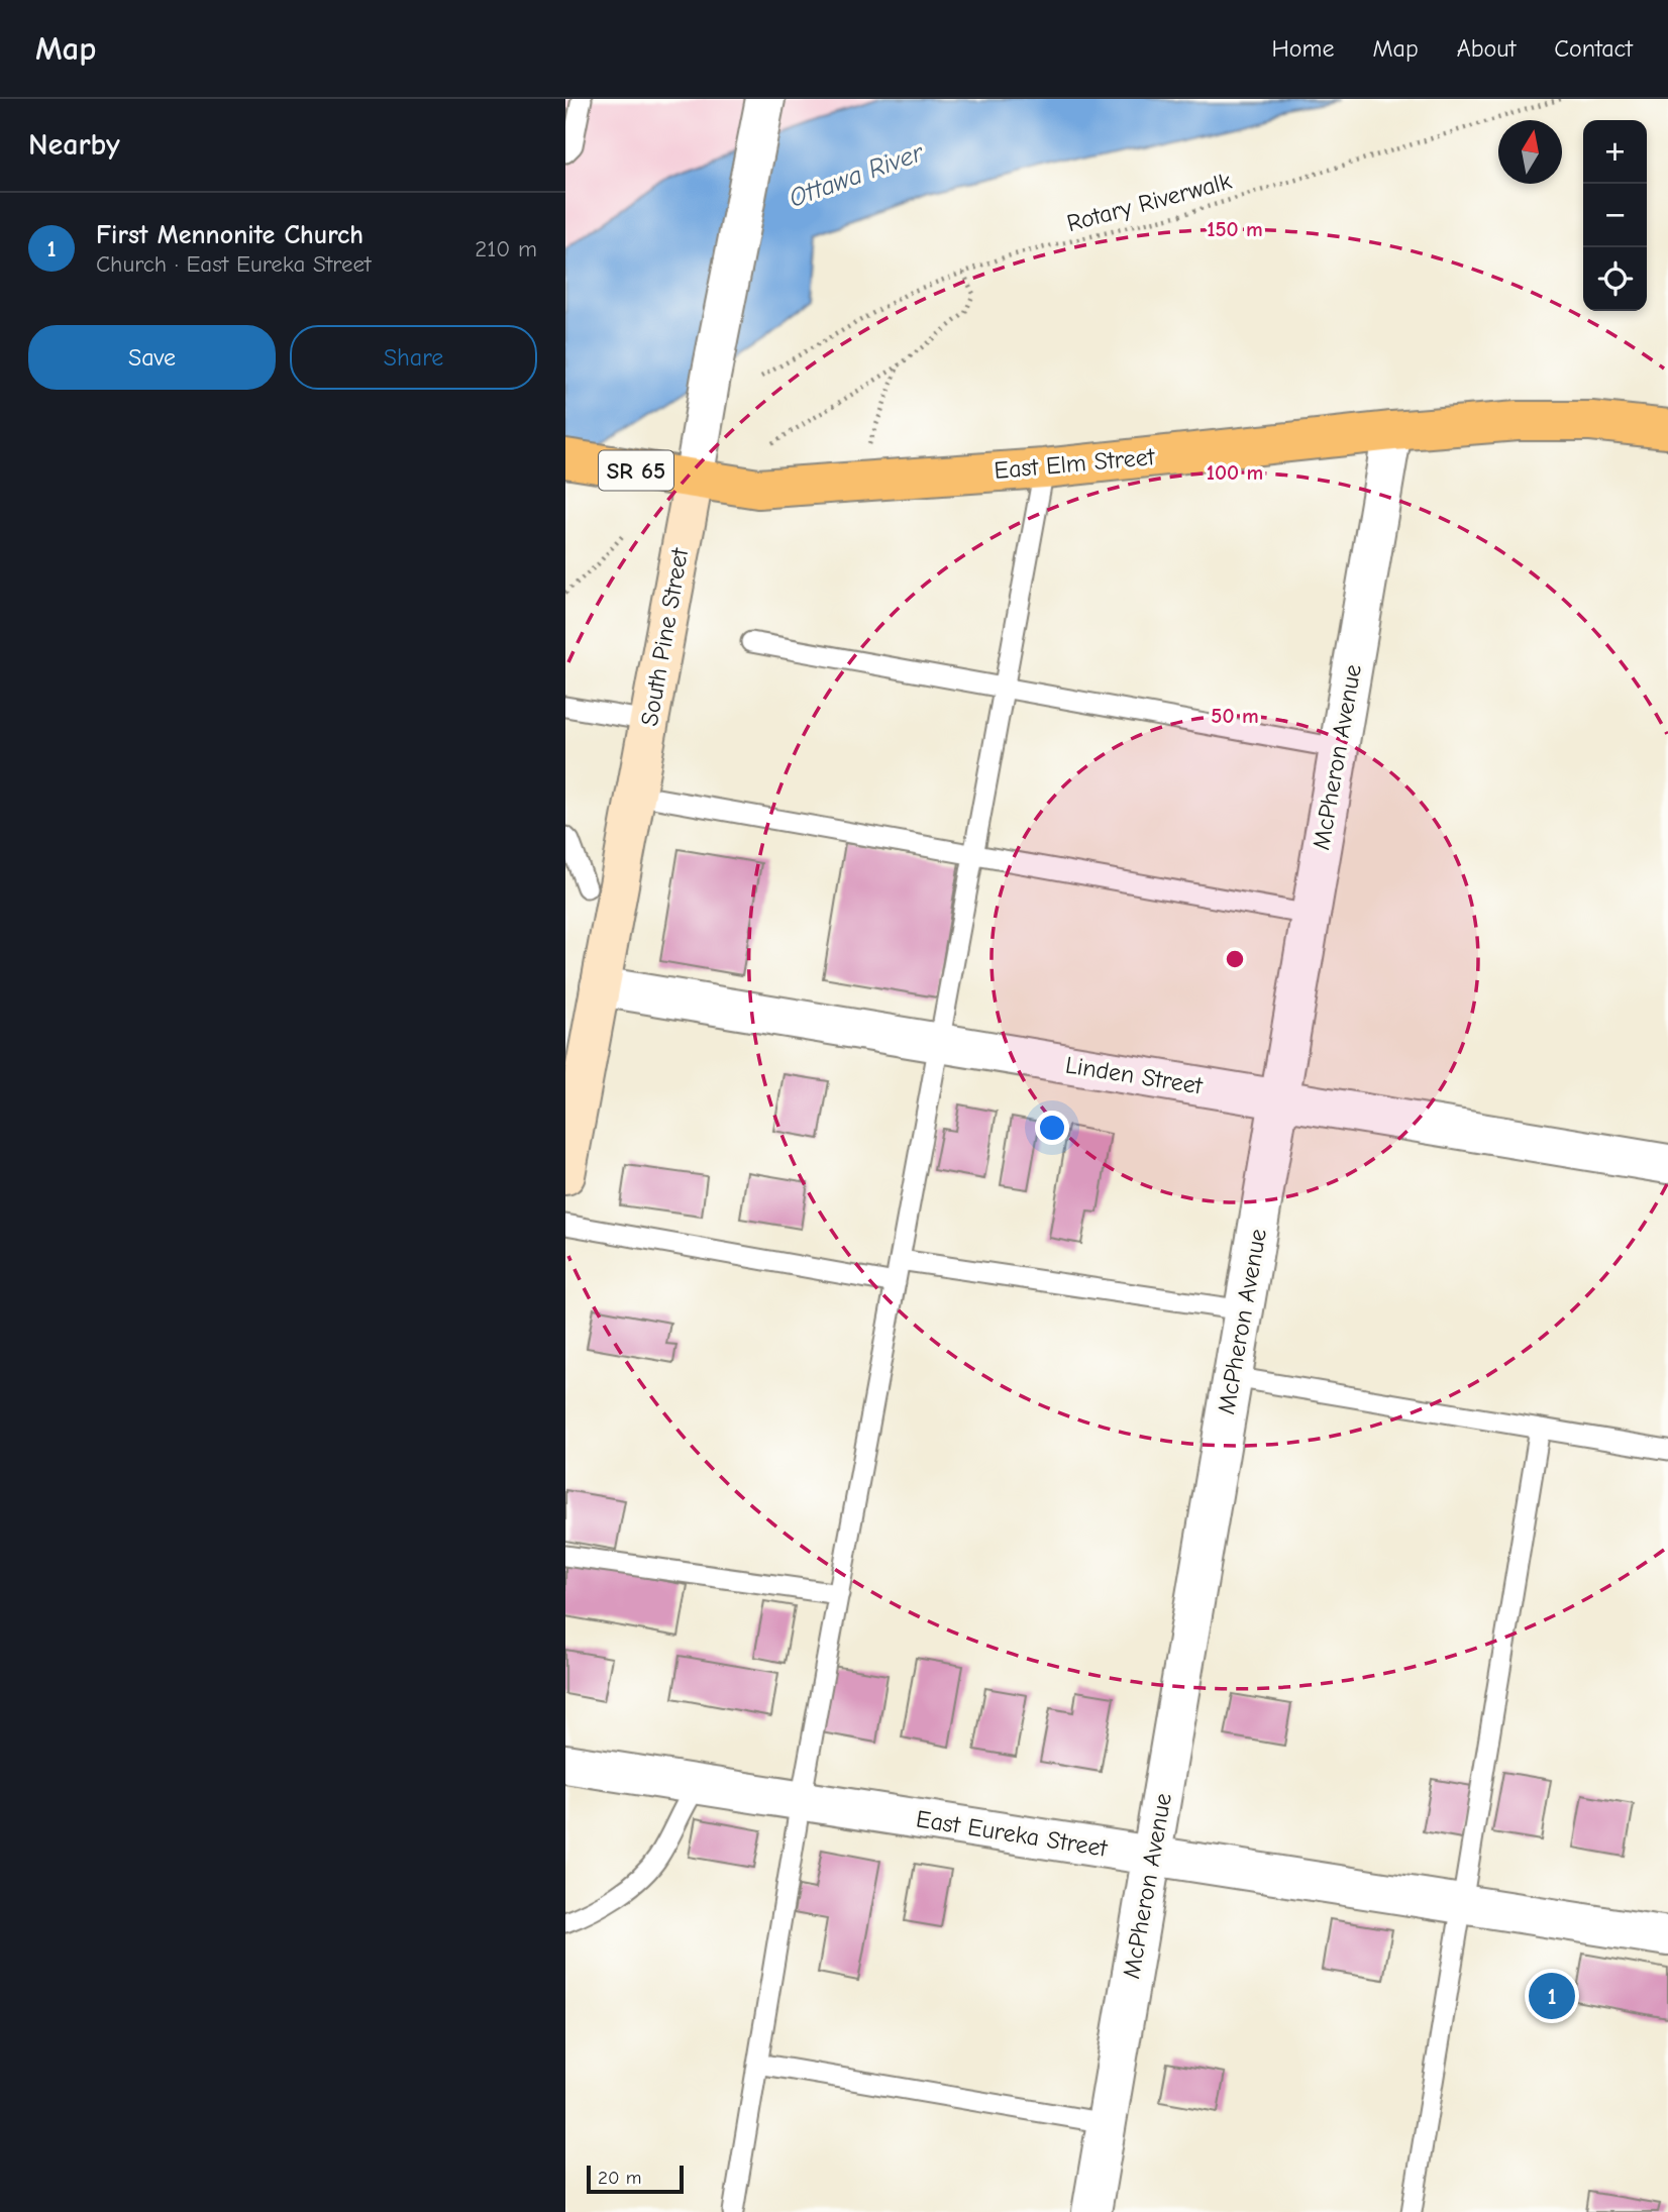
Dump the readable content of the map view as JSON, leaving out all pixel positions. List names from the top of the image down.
{
  "streets": {
    "main road": ["East Elm Street", "SR 65", "South Pine Street"],
    "street": ["McPheron Avenue", "Linden Street", "East Eureka Street"],
    "path": ["Rotary Riverwalk"]
  },
  "crossings": [
    ["East Elm Street", "South Pine Street"],
    ["East Elm Street", "McPheron Avenue"],
    ["South Pine Street", "Linden Street"],
    ["McPheron Avenue", "Linden Street"],
    ["McPheron Avenue", "East Eureka Street"]
  ],
  "water": ["Ottawa River"],
  "scale_bar": "20 m",
  "north": "top",
  "page": {
    "header": "Map",
    "nav": [
      "Home",
      "Map",
      "About",
      "Contact"
    ],
    "heading": "Nearby",
    "map_buttons": ["+", "−"],
    "list": [
      {
        "mark": "1",
        "name": "First Mennonite Church",
        "note": "Church · East Eureka Street",
        "value": "210 m"
      }
    ],
    "buttons": ["Save", "Share"],
    "pins": "1",
    "scale": "20 m"
  },
  "rings": ["150 m", "100 m", "50 m"]
}
